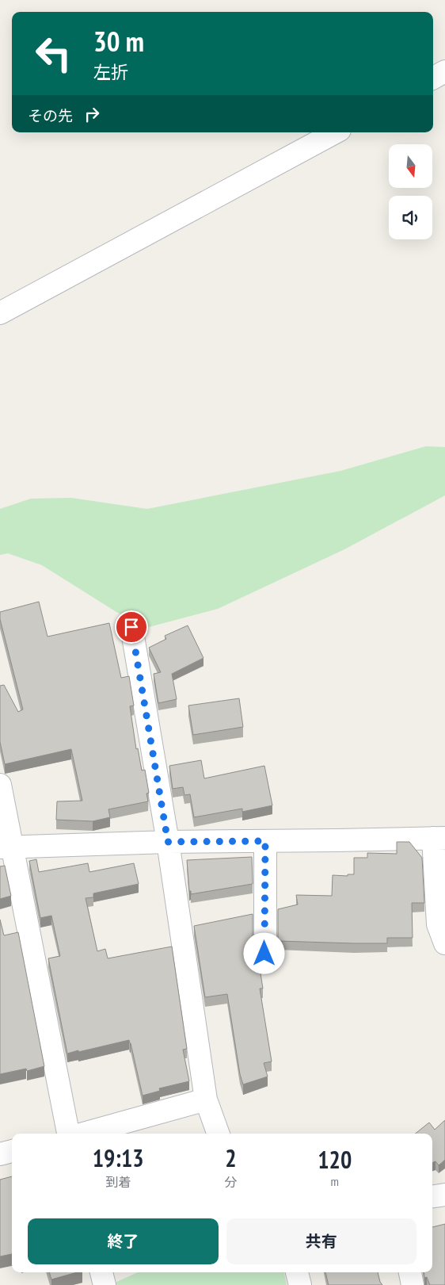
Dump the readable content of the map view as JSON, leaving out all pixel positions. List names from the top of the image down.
{
  "north": "bottom",
  "page": {
    "turn": ["30 m", "左折"],
    "then": "その先",
    "eta": [
      "19:13",
      "到着",
      "2",
      "分",
      "120",
      "m"
    ],
    "buttons": ["終了", "共有"]
  }
}
